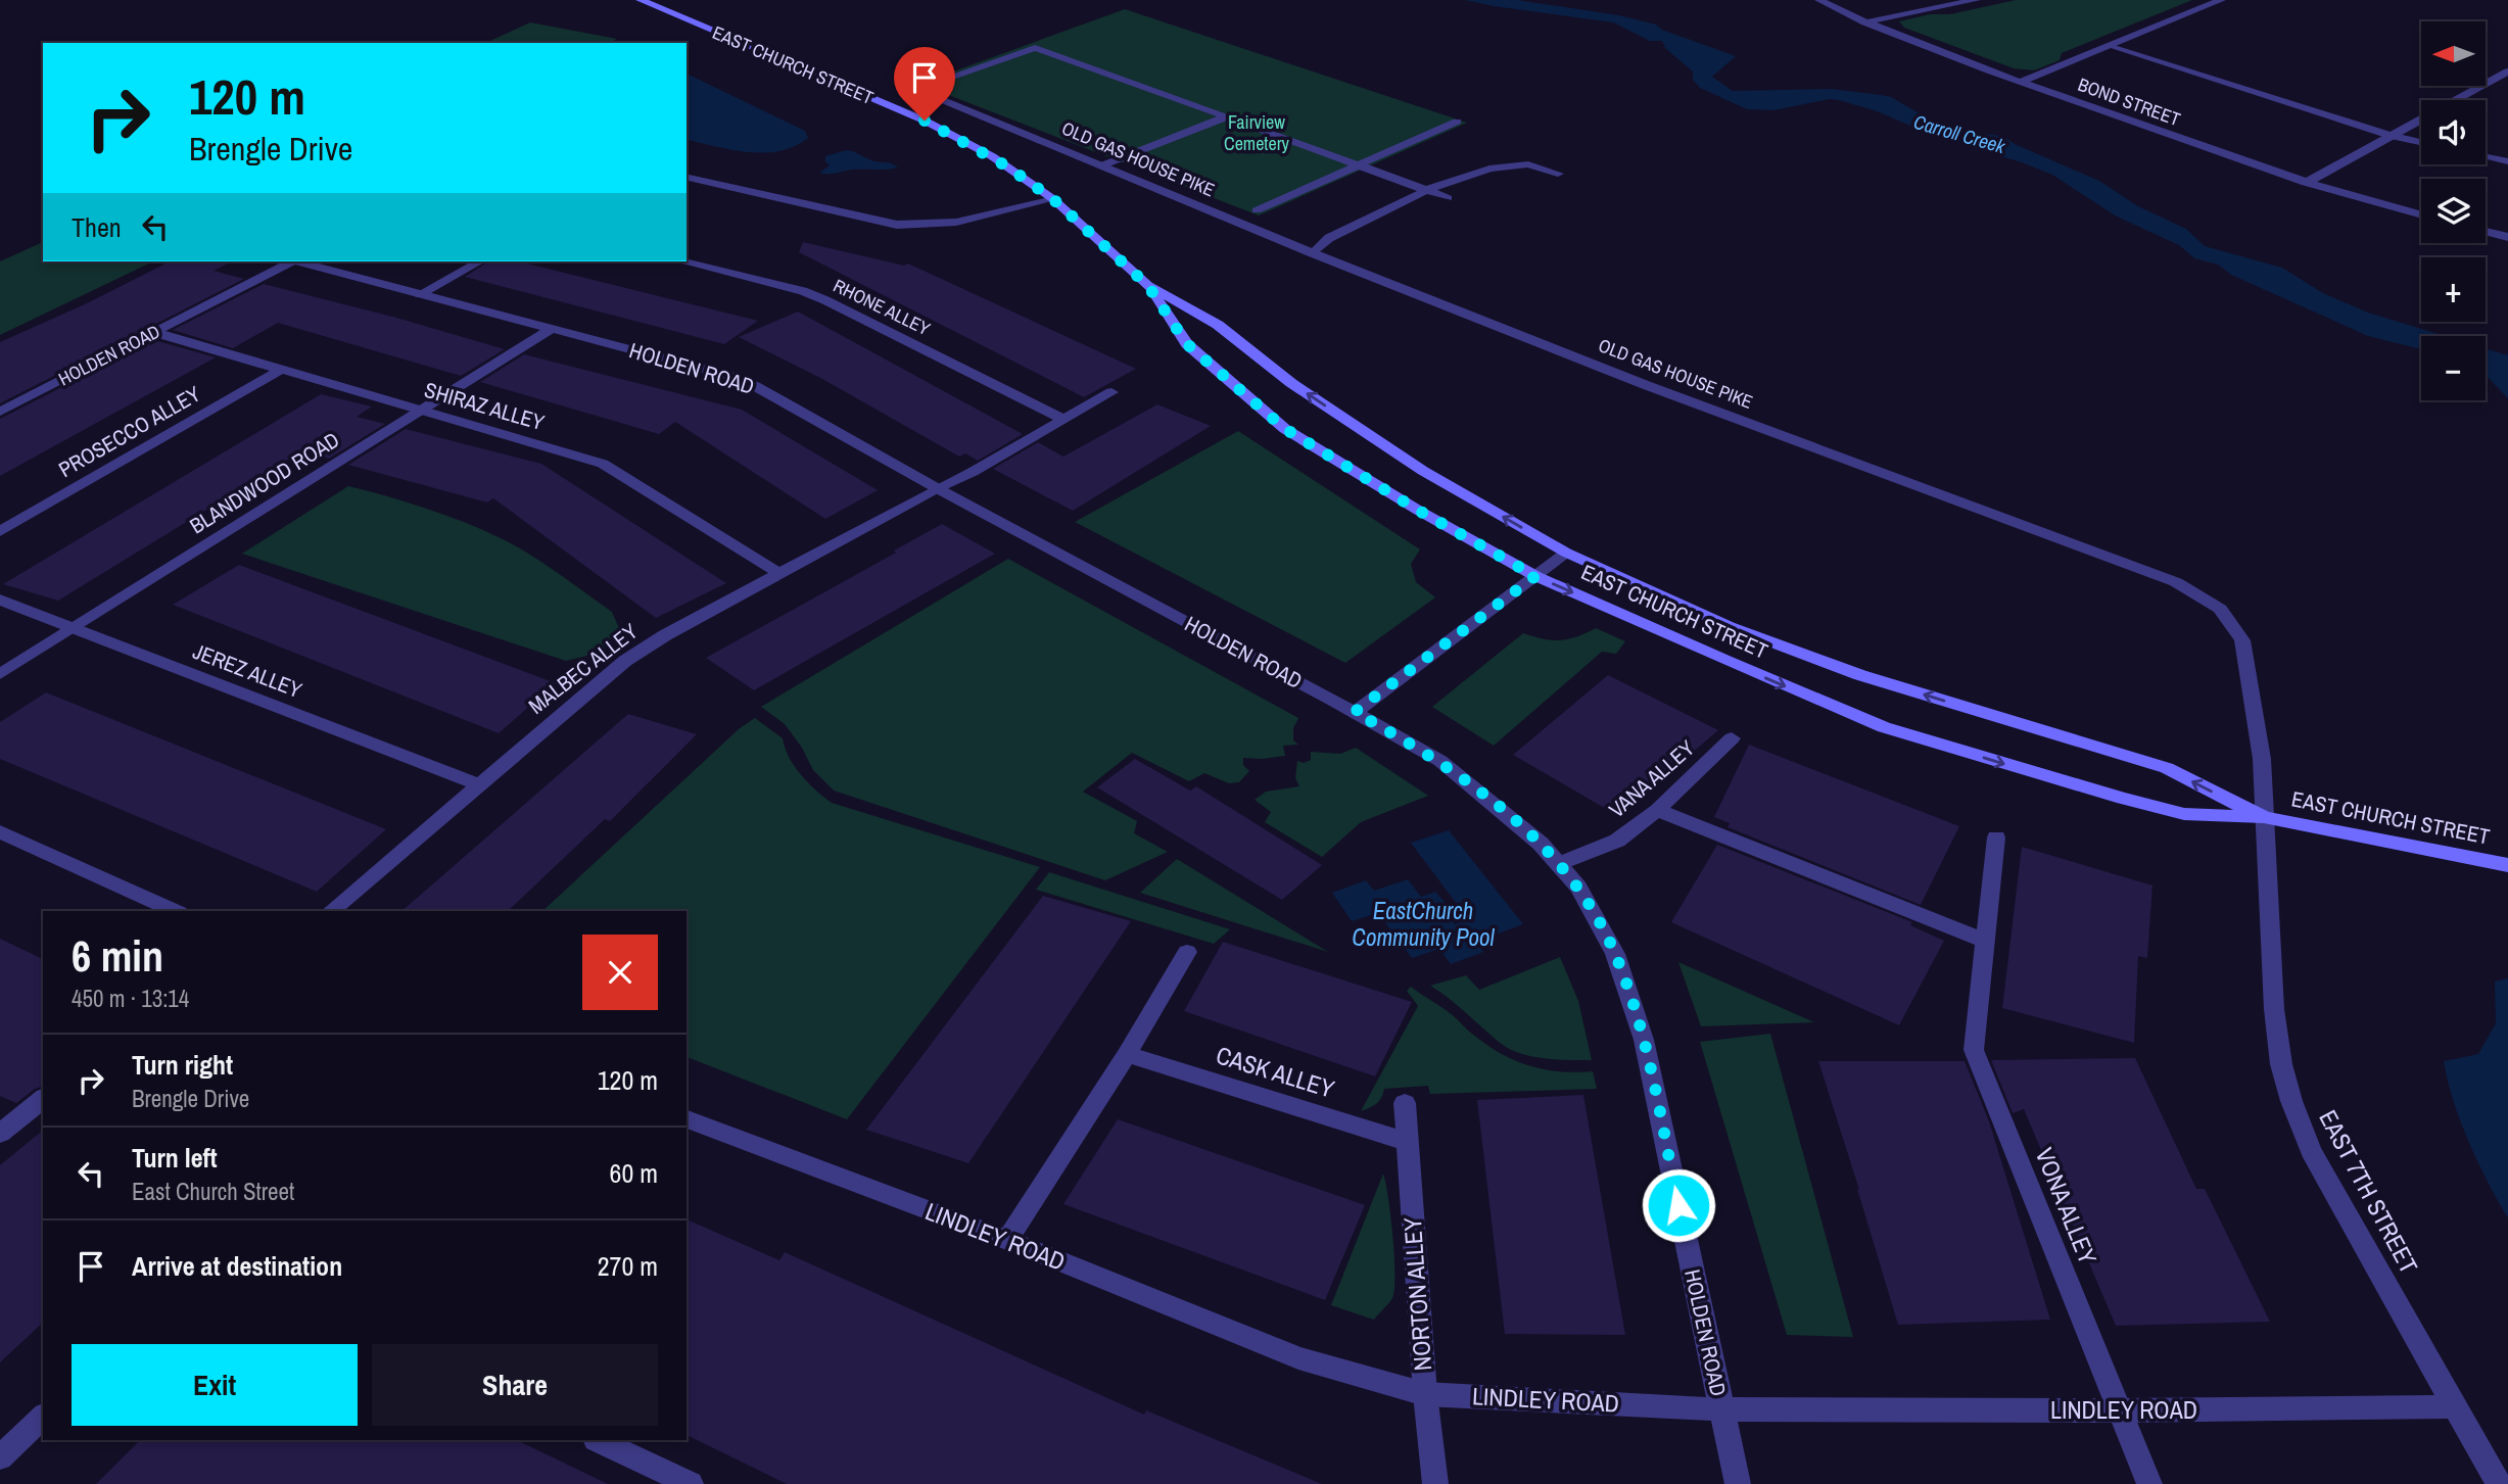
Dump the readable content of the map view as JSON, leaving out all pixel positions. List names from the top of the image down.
{
  "streets": {
    "main road": ["EAST CHURCH STREET"],
    "street": [
      "BOND STREET",
      "OLD GAS HOUSE PIKE",
      "RHONE ALLEY",
      "HOLDEN ROAD",
      "SHIRAZ ALLEY",
      "PROSECCO ALLEY",
      "BLANDWOOD ROAD",
      "MALBEC ALLEY",
      "JEREZ ALLEY",
      "VANA ALLEY",
      "CASK ALLEY",
      "EAST 7TH STREET",
      "VONA ALLEY",
      "LINDLEY ROAD",
      "NORTON ALLEY"
    ]
  },
  "crossings": [
    ["EAST CHURCH STREET", "OLD GAS HOUSE PIKE"],
    ["EAST CHURCH STREET", "EAST 7TH STREET"],
    ["OLD GAS HOUSE PIKE", "EAST 7TH STREET"],
    ["HOLDEN ROAD", "SHIRAZ ALLEY"],
    ["HOLDEN ROAD", "BLANDWOOD ROAD"],
    ["HOLDEN ROAD", "MALBEC ALLEY"],
    ["HOLDEN ROAD", "VANA ALLEY"],
    ["HOLDEN ROAD", "LINDLEY ROAD"],
    ["SHIRAZ ALLEY", "PROSECCO ALLEY"],
    ["SHIRAZ ALLEY", "BLANDWOOD ROAD"],
    ["SHIRAZ ALLEY", "MALBEC ALLEY"],
    ["BLANDWOOD ROAD", "JEREZ ALLEY"],
    ["MALBEC ALLEY", "JEREZ ALLEY"],
    ["CASK ALLEY", "NORTON ALLEY"],
    ["EAST 7TH STREET", "LINDLEY ROAD"],
    ["VONA ALLEY", "LINDLEY ROAD"],
    ["LINDLEY ROAD", "NORTON ALLEY"]
  ],
  "water": ["Carroll Creek", "EastChurch Community Pool"],
  "parks": ["Fairview Cemetery"],
  "north": "left",
  "page": {
    "map_buttons": ["+", "−"],
    "turn": ["120 m", "Brengle Drive"],
    "then": "Then",
    "heading": ["6 min", "450 m · 13:14"],
    "list": [
      {
        "name": "Turn right",
        "note": "Brengle Drive",
        "value": "120 m"
      },
      {
        "name": "Turn left",
        "note": "East Church Street",
        "value": "60 m"
      },
      {
        "name": "Arrive at destination",
        "value": "270 m"
      }
    ],
    "buttons": ["Exit", "Share"]
  }
}
